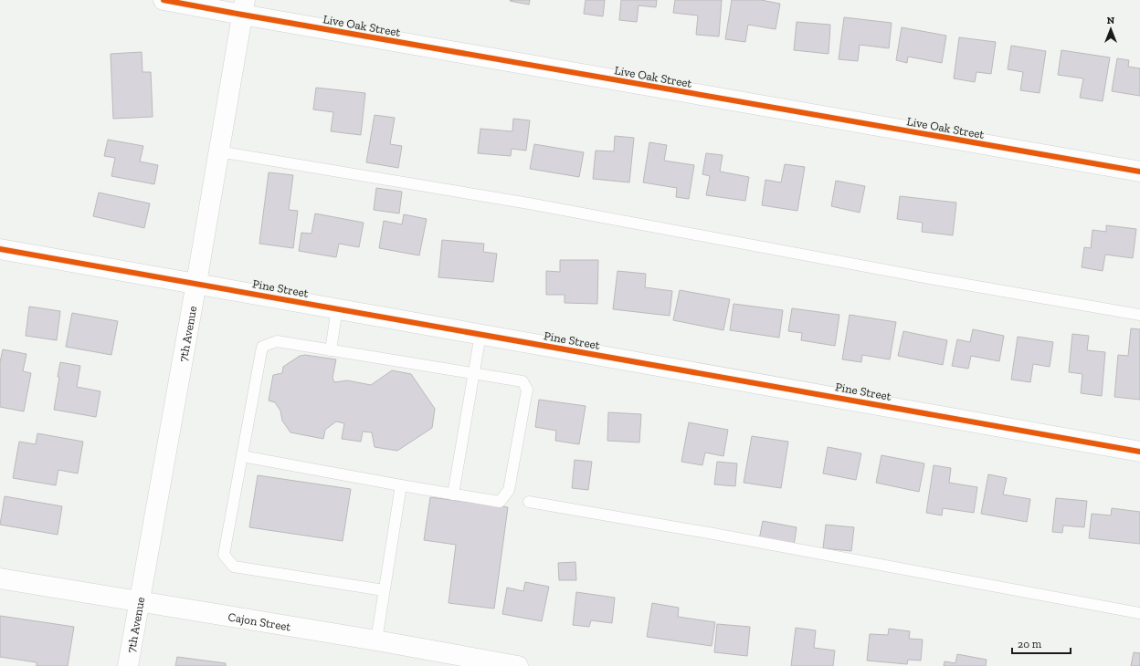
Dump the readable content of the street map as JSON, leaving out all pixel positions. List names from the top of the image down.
{
  "streets": {
    "street": [
      "Live Oak Street",
      "Pine Street",
      "7th Avenue",
      "Cajon Street"
    ]
  },
  "crossings": [
    ["Live Oak Street", "7th Avenue"],
    ["Pine Street", "7th Avenue"],
    ["7th Avenue", "Cajon Street"]
  ],
  "scale_bar": "20 m",
  "north": "top"
}
